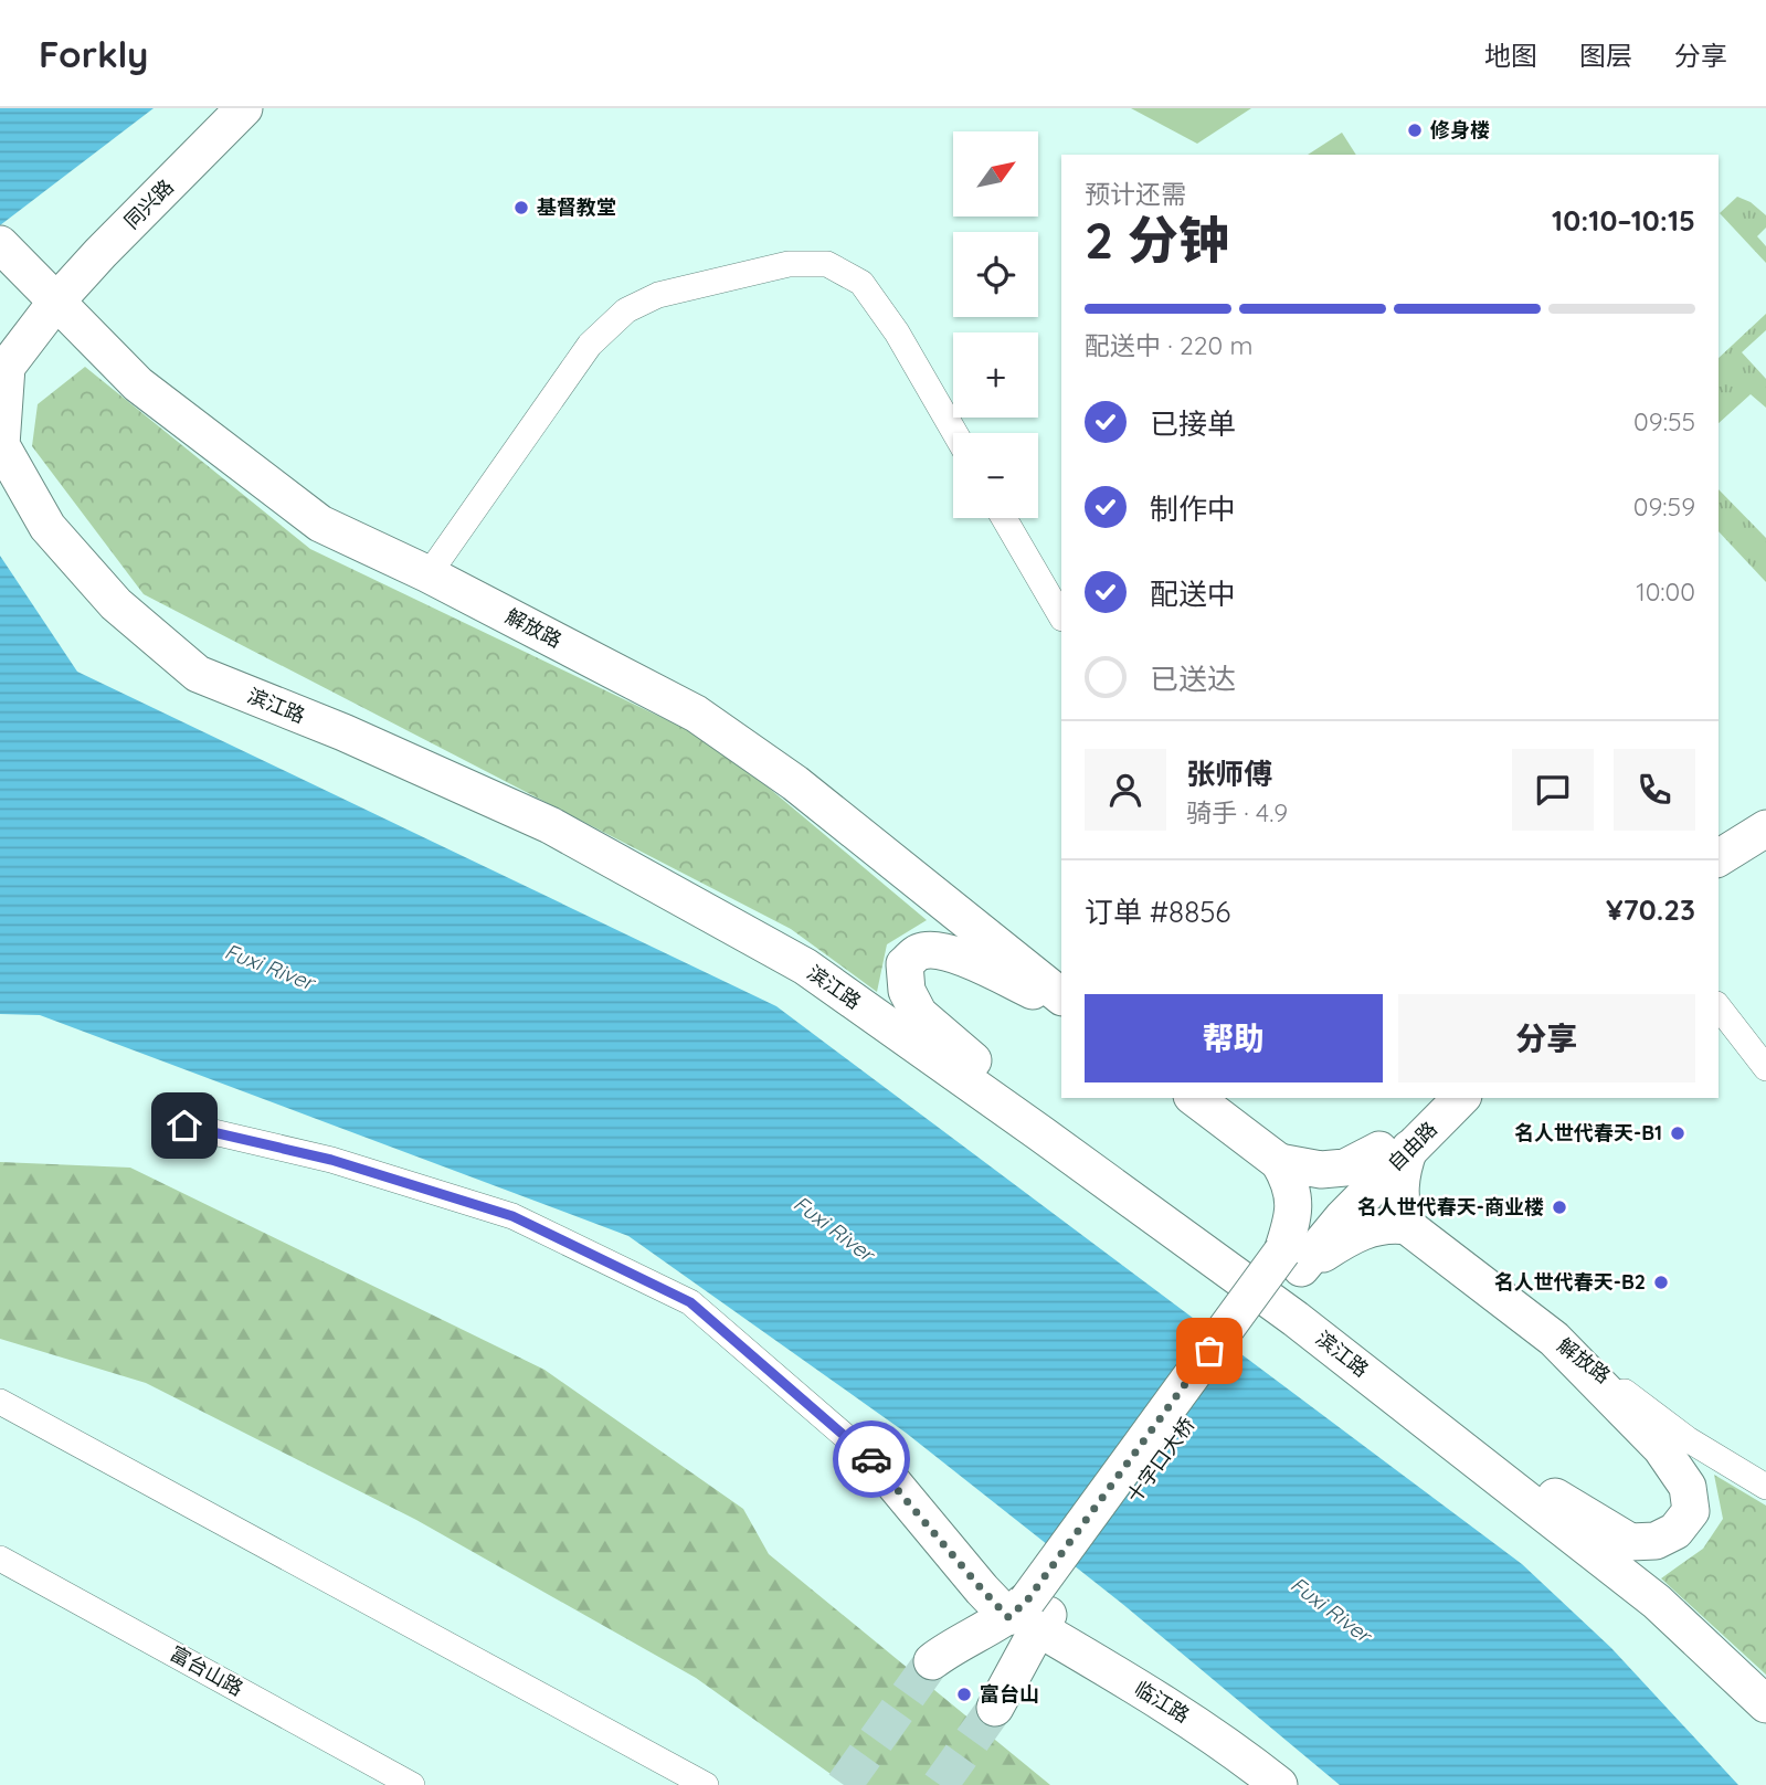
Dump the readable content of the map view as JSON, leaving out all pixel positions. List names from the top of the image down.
{
  "streets": {
    "main road": [
      "同兴路",
      "解放路",
      "滨江路",
      "自由路",
      "十字口大桥",
      "临江路"
    ],
    "street": ["富台山路"]
  },
  "crossings": [
    ["同兴路", "解放路"],
    ["同兴路", "滨江路"],
    ["解放路", "滨江路"],
    ["自由路", "十字口大桥"],
    ["十字口大桥", "临江路"]
  ],
  "water": ["Fuxi River"],
  "places": [
    "修身楼",
    "基督教堂",
    "名人世代春天-B1",
    "名人世代春天-商业楼",
    "名人世代春天-B2",
    "富台山"
  ],
  "north": "top right",
  "page": {
    "header": "Forkly",
    "nav": ["地图", "图层", "分享"],
    "map_buttons": ["+", "−"],
    "heading": ["2 分钟", "预计还需", "10:10–10:15"],
    "panel": [
      "张师傅",
      "骑手 · 4.9",
      "订单 #8856",
      "¥70.23"
    ],
    "bar": "配送中 · 220 m",
    "list": [
      ["已接单", "09:55"],
      ["制作中", "09:59"],
      ["配送中", "10:00"],
      "已送达"
    ],
    "buttons": ["帮助", "分享"]
  }
}
